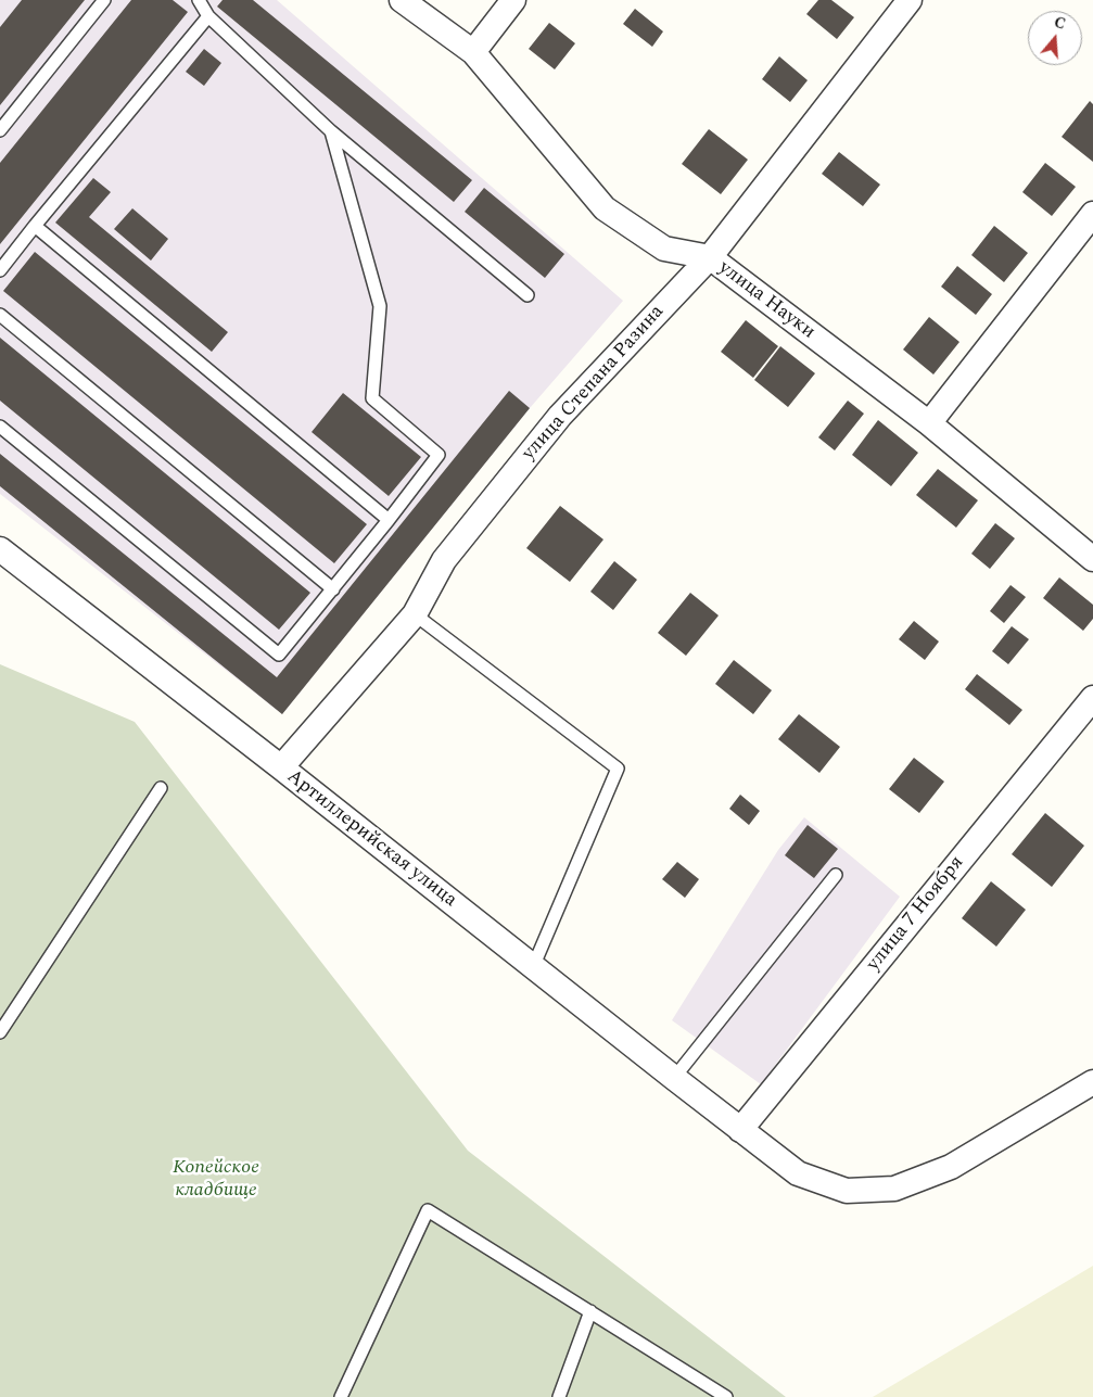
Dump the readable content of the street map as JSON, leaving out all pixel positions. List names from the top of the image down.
{
  "streets": {
    "street": [
      "улица Науки",
      "улица Степана Разина",
      "Артиллерийская улица",
      "улица 7 Ноября"
    ]
  },
  "crossings": [
    ["улица Науки", "улица Степана Разина"],
    ["улица Степана Разина", "Артиллерийская улица"],
    ["Артиллерийская улица", "улица 7 Ноября"]
  ],
  "parks": ["Копейское кладбище"],
  "north": "top"
}
